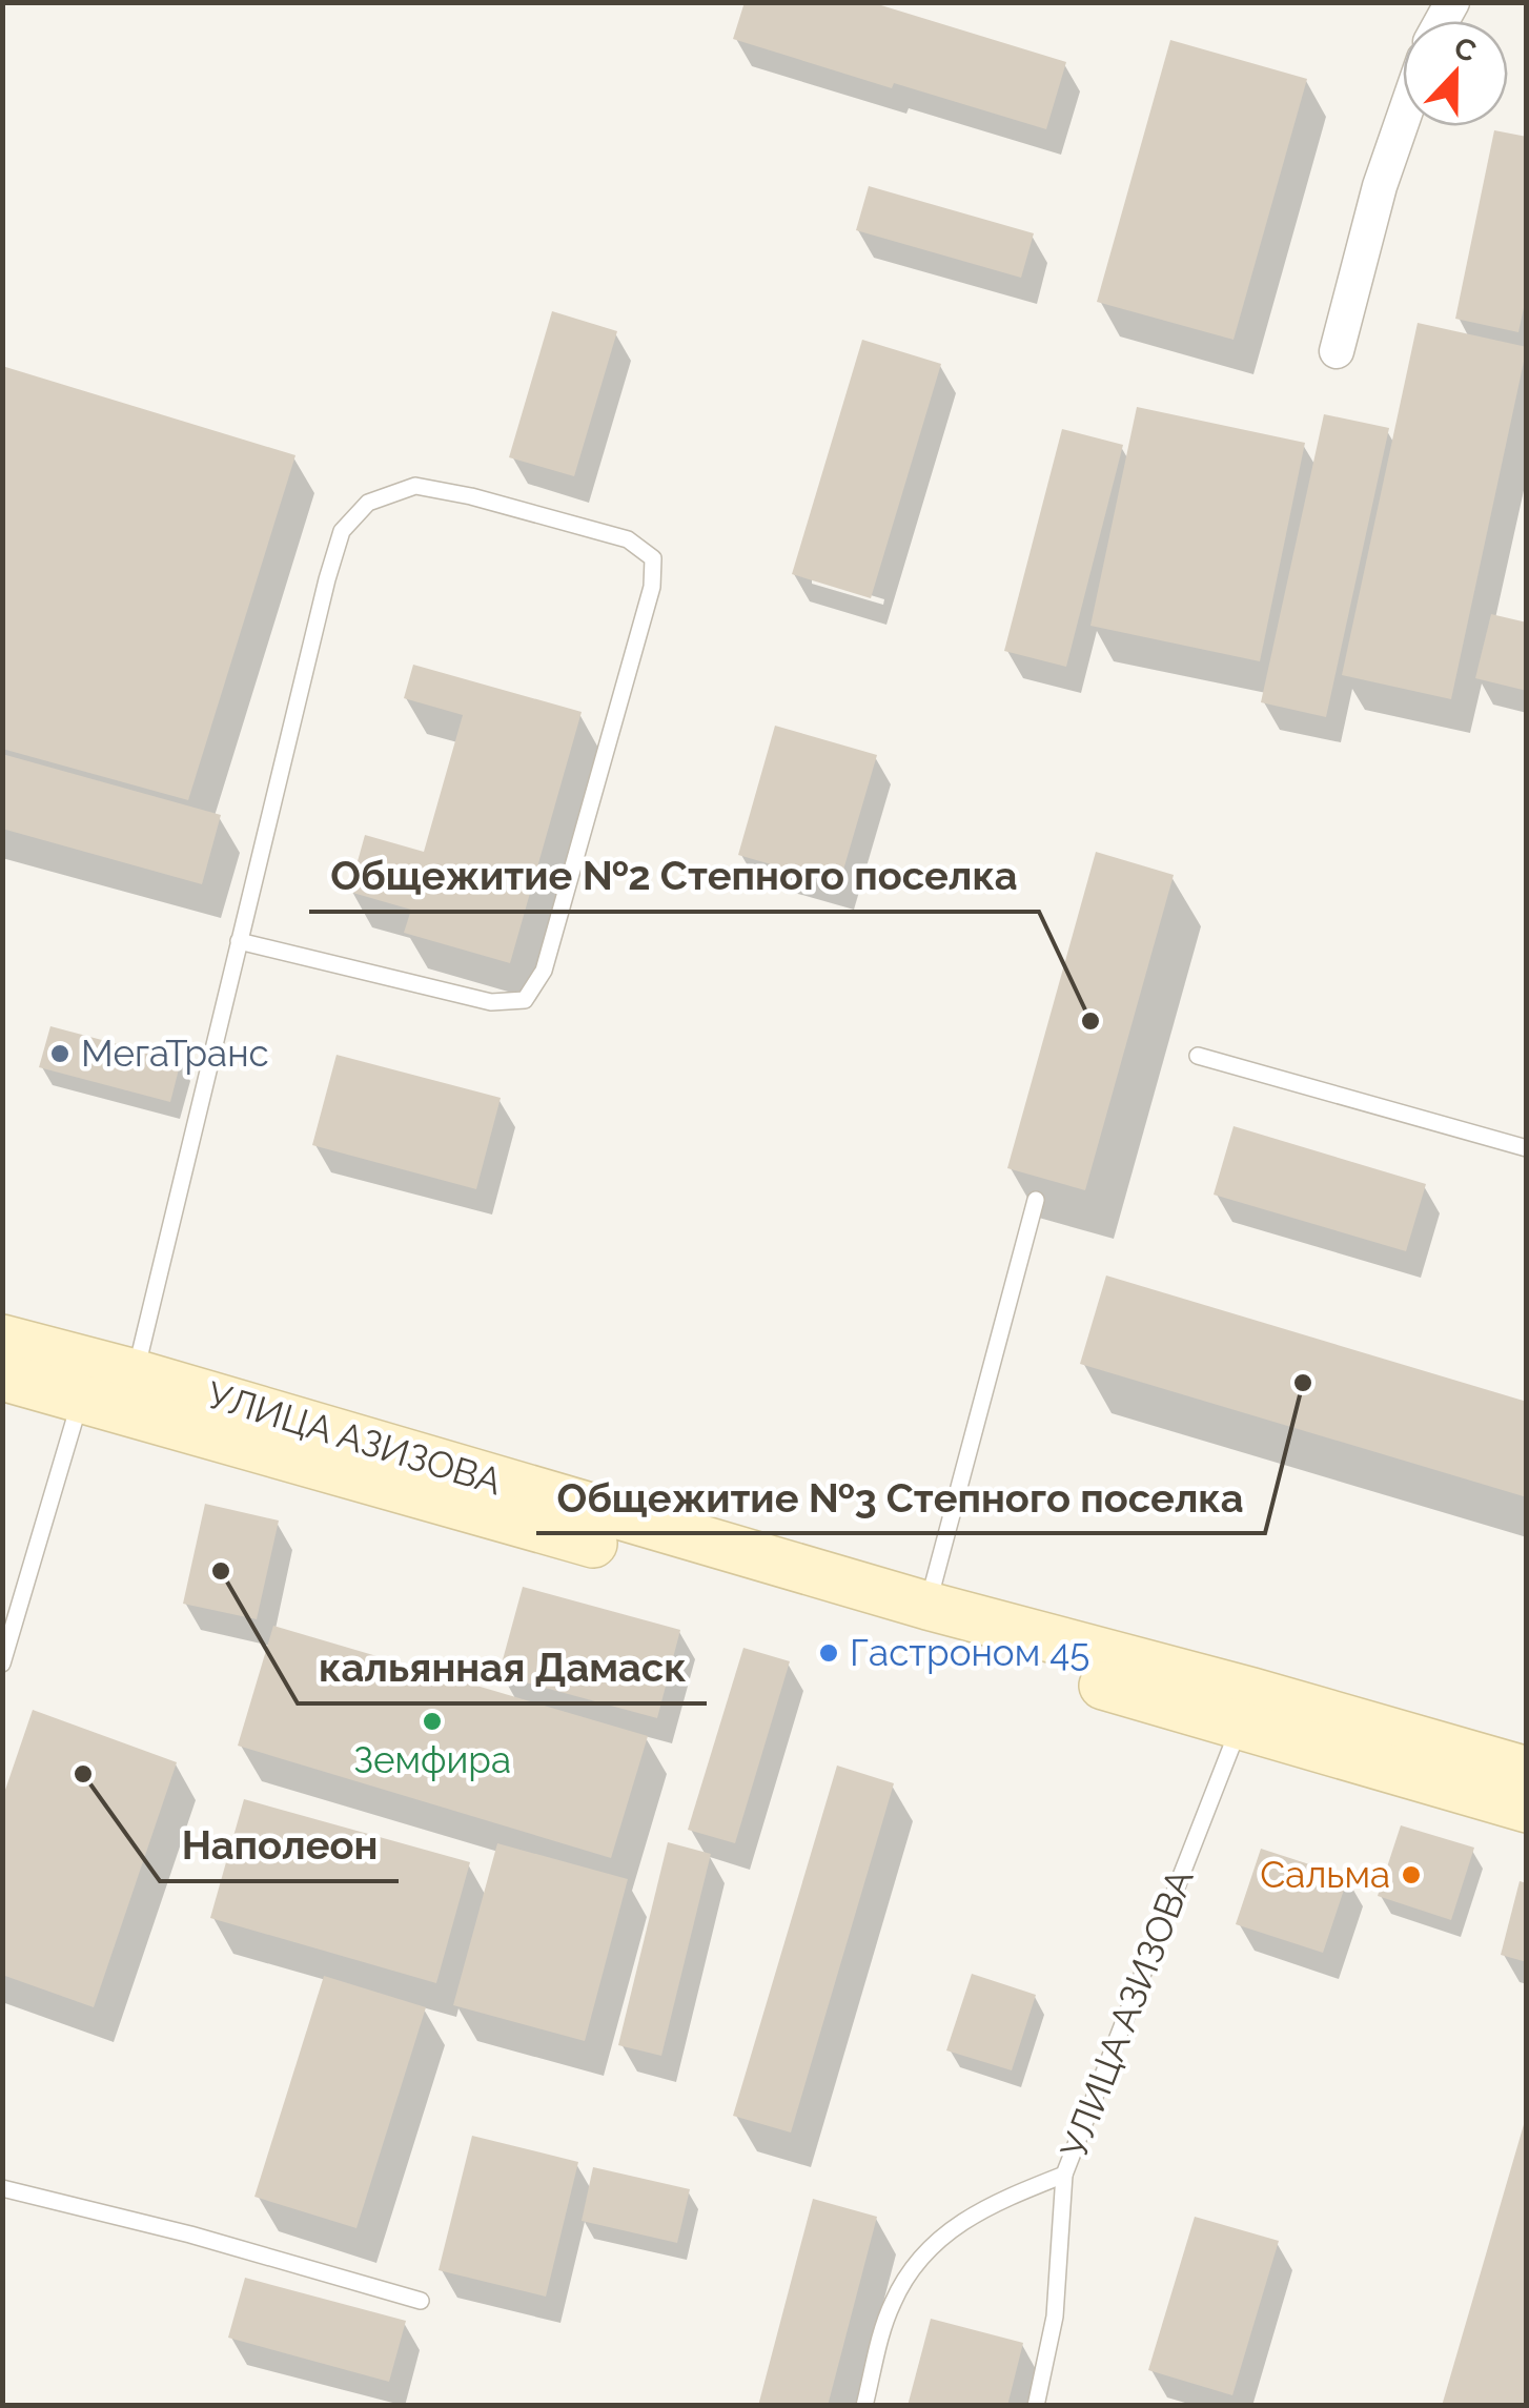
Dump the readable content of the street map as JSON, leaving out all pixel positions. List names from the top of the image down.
{
  "streets": {
    "main road": ["УЛИЦА АЗИЗОВА"]
  },
  "places": [
    "Общежитие №2 Степного поселка",
    "МегаТранс",
    "Общежитие №3 Степного поселка",
    "кальянная Дамаск",
    "Гастроном 45",
    "Земфира",
    "Наполеон",
    "Сальма"
  ],
  "north": "top"
}
